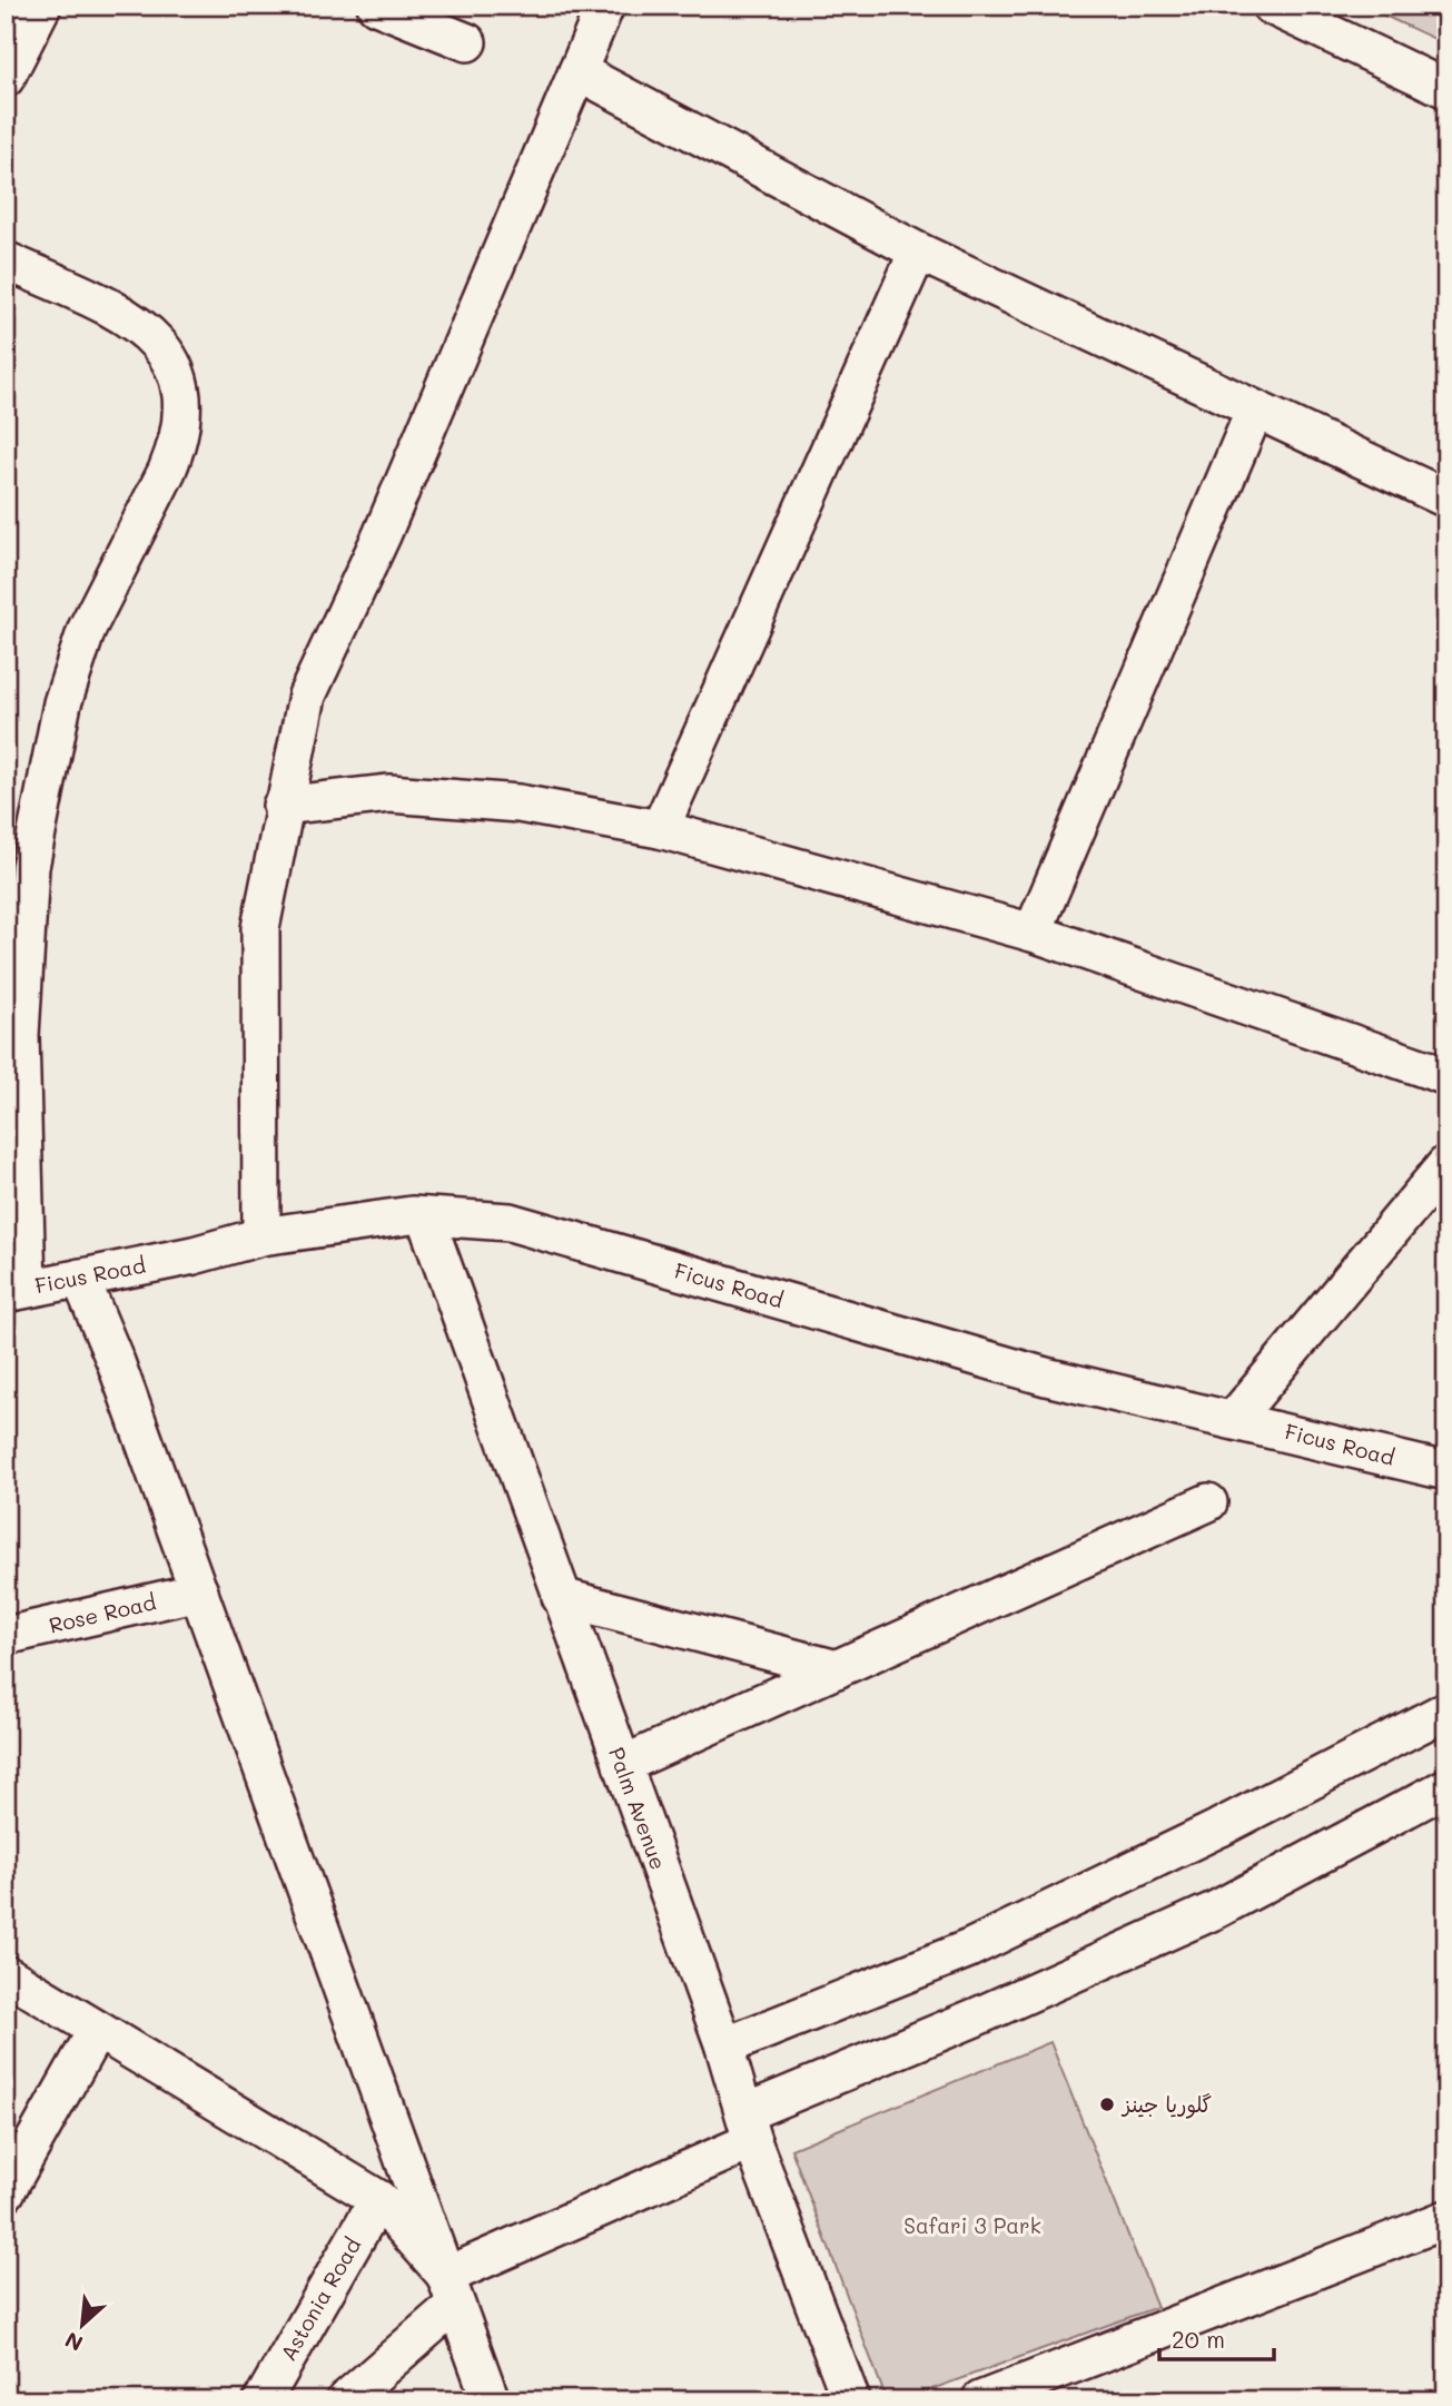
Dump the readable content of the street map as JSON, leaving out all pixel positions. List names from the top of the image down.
{
  "streets": {
    "street": [
      "Ficus Road",
      "Rose Road",
      "Palm Avenue",
      "Astonia Road"
    ]
  },
  "crossings": [
    ["Ficus Road", "Palm Avenue"]
  ],
  "parks": ["Safari 3 Park"],
  "places": ["گلوریا جینز"],
  "scale_bar": "20 m",
  "north": "bottom left"
}
